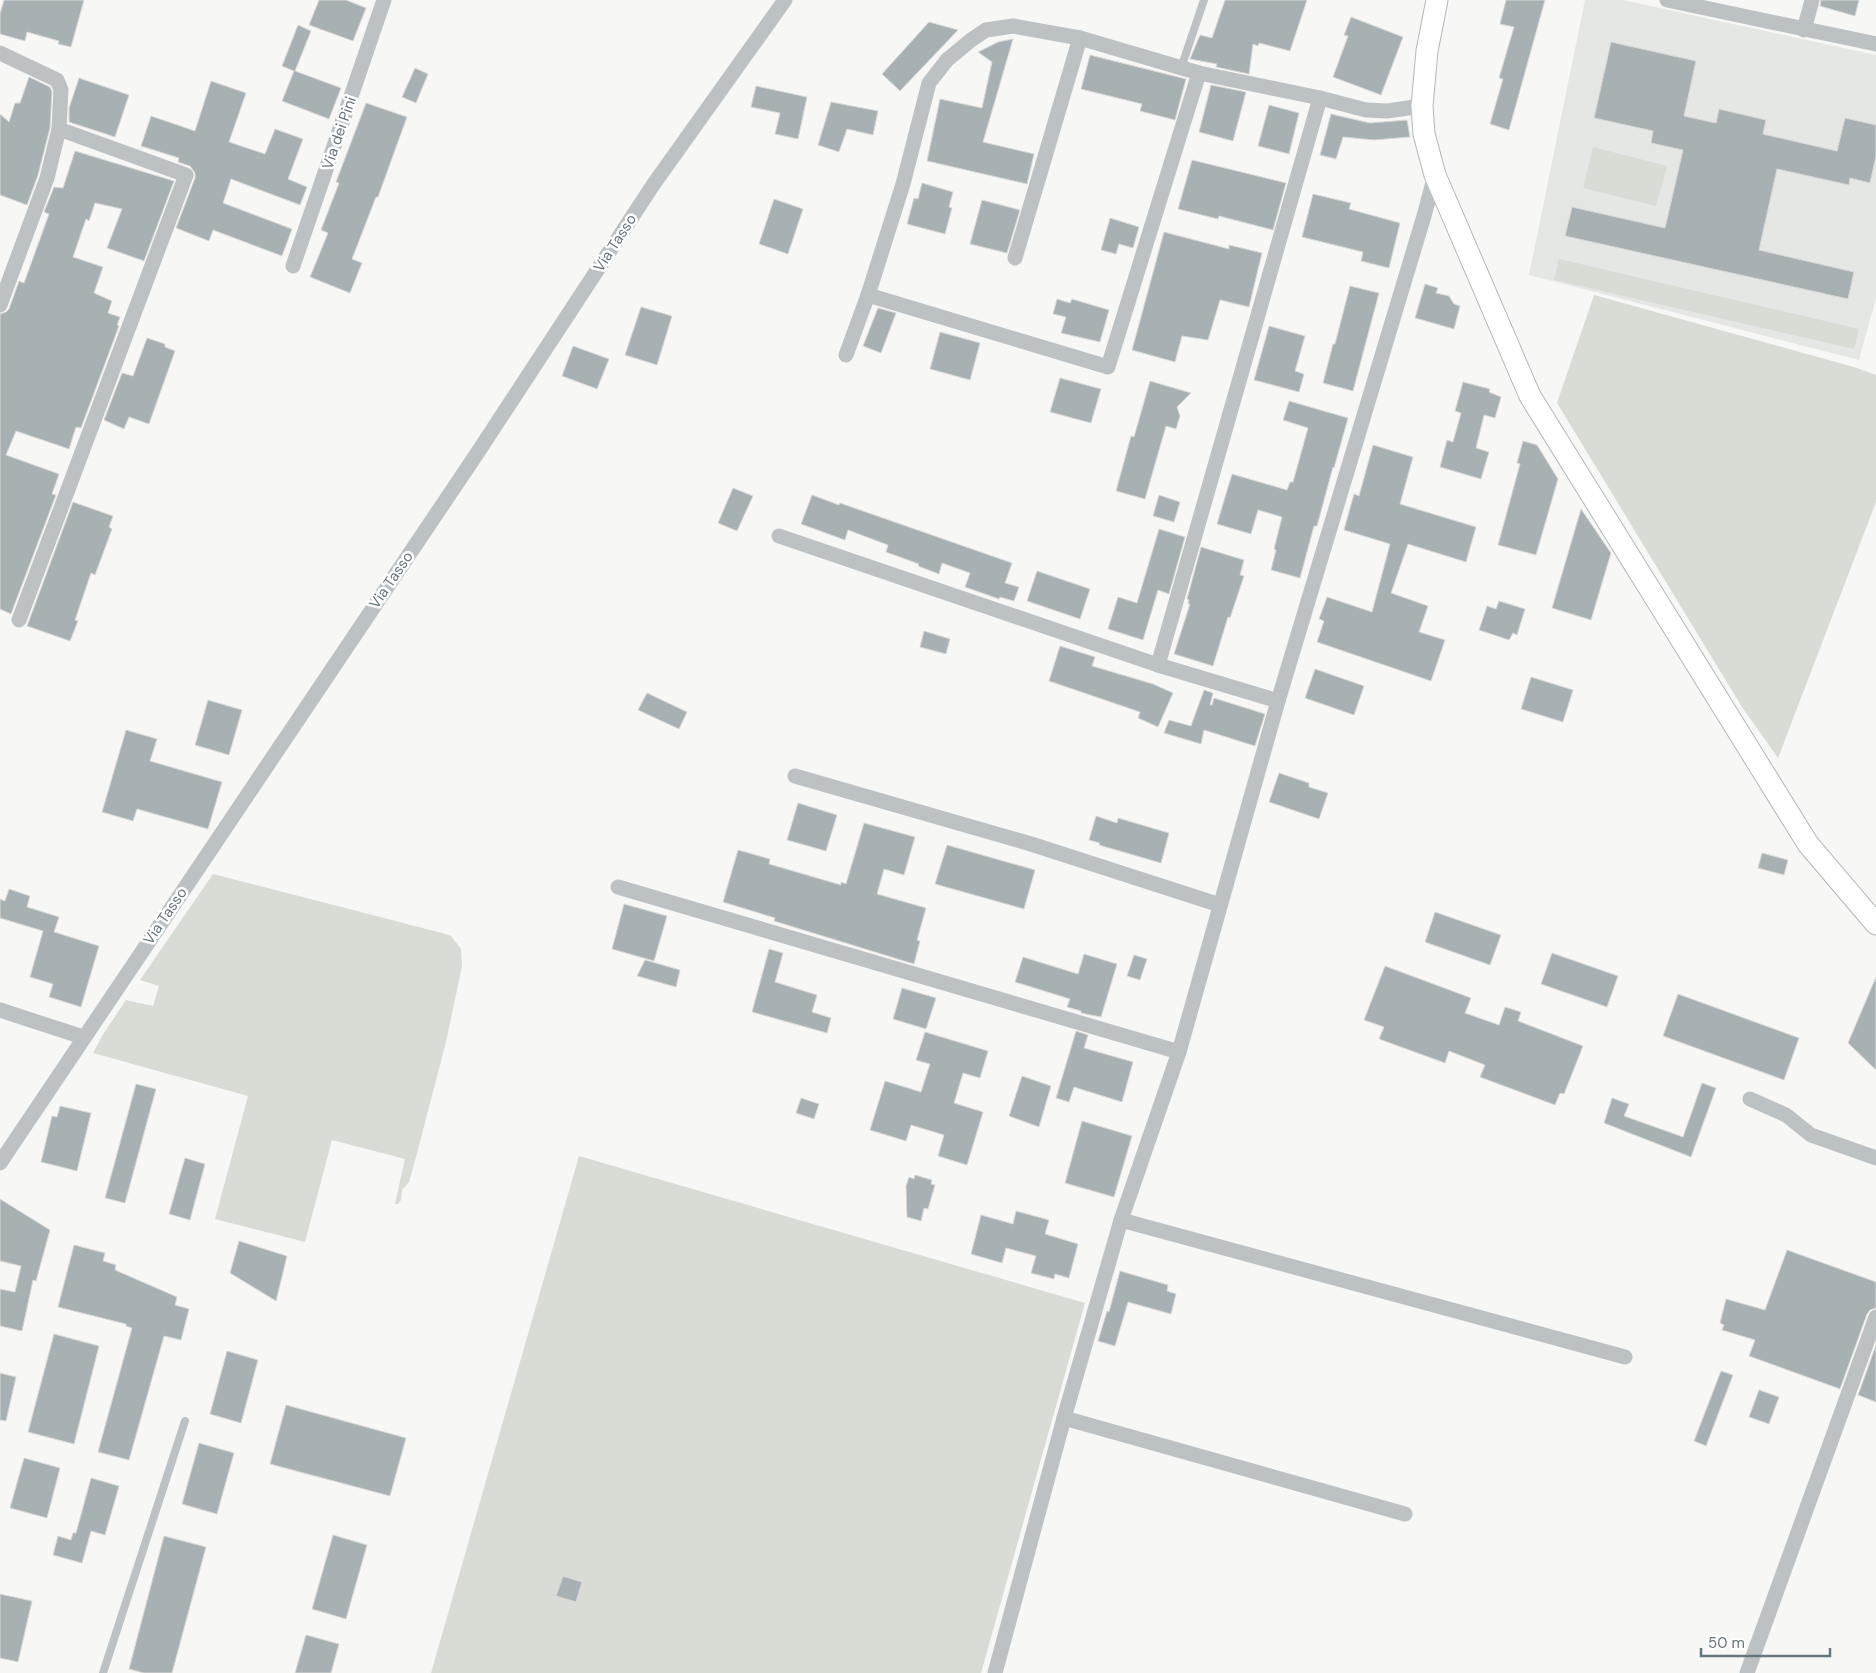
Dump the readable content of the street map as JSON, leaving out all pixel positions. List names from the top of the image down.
{
  "streets": {
    "street": ["Via dei Pini", "Via Tasso"]
  },
  "scale_bar": "50 m"
}
